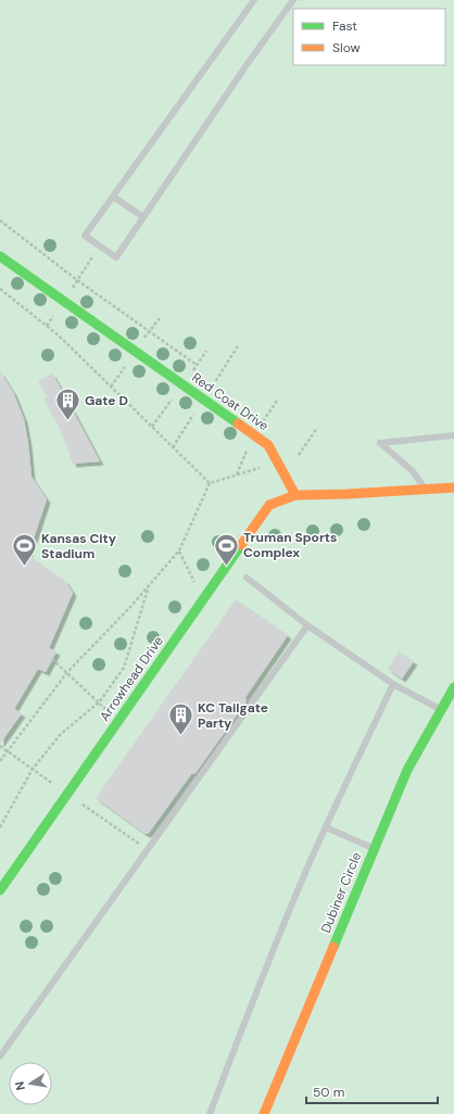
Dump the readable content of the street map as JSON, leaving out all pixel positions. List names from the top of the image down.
{
  "streets": {
    "street": ["Red Coat Drive", "Arrowhead Drive", "Dubiner Circle"]
  },
  "crossings": [
    ["Red Coat Drive", "Arrowhead Drive"]
  ],
  "places": {
    "building": ["Gate D", "KC Tailgate Party"],
    "sports": ["Truman Sports Complex", "Kansas City Stadium"]
  },
  "legend": ["Fast", "Slow"],
  "scale_bar": "50 m",
  "north": "left"
}
